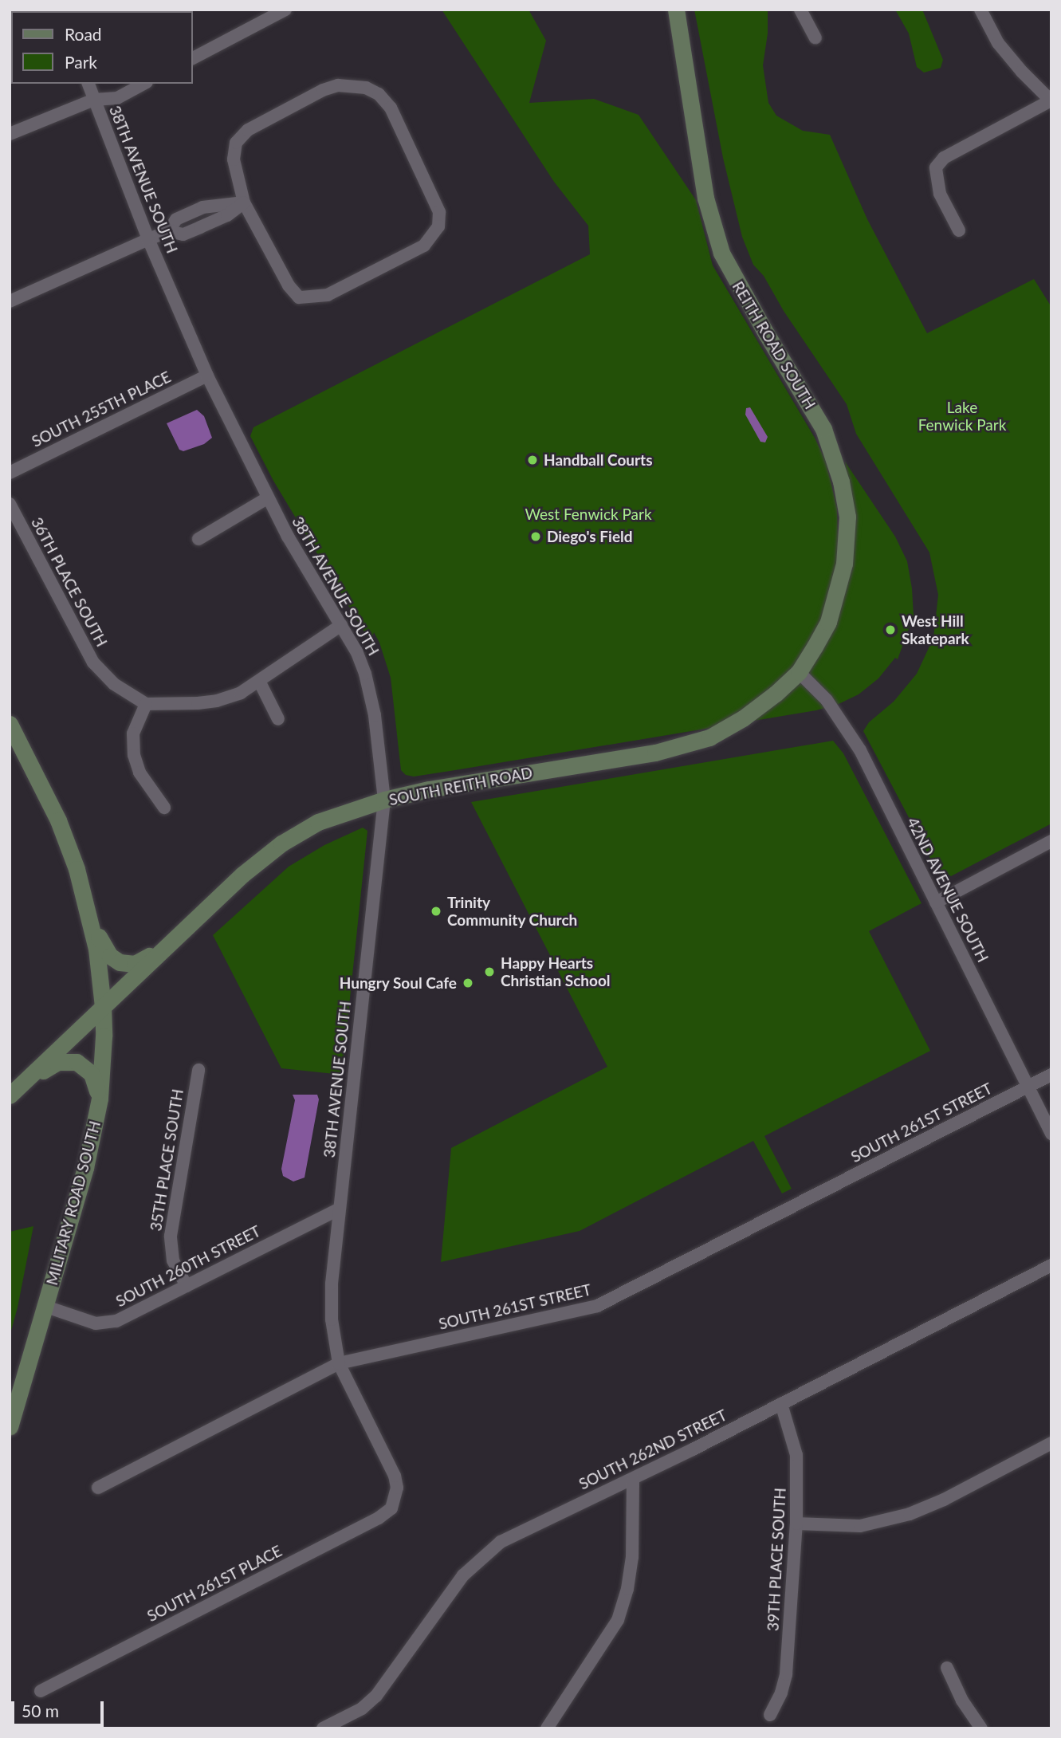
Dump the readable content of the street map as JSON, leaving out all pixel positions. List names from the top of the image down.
{
  "streets": {
    "main road": ["REITH ROAD SOUTH", "SOUTH REITH ROAD", "MILITARY ROAD SOUTH"],
    "street": [
      "38TH AVENUE SOUTH",
      "SOUTH 255TH PLACE",
      "36TH PLACE SOUTH",
      "42ND AVENUE SOUTH",
      "SOUTH 261ST STREET",
      "35TH PLACE SOUTH",
      "SOUTH 260TH STREET",
      "SOUTH 262ND STREET",
      "39TH PLACE SOUTH",
      "SOUTH 261ST PLACE"
    ]
  },
  "crossings": [
    ["38TH AVENUE SOUTH", "SOUTH 255TH PLACE"],
    ["38TH AVENUE SOUTH", "SOUTH REITH ROAD"],
    ["38TH AVENUE SOUTH", "SOUTH 260TH STREET"],
    ["REITH ROAD SOUTH", "SOUTH REITH ROAD"],
    ["REITH ROAD SOUTH", "42ND AVENUE SOUTH"],
    ["SOUTH REITH ROAD", "42ND AVENUE SOUTH"],
    ["SOUTH REITH ROAD", "MILITARY ROAD SOUTH"],
    ["42ND AVENUE SOUTH", "SOUTH 261ST STREET"],
    ["SOUTH 261ST STREET", "SOUTH 261ST PLACE"],
    ["35TH PLACE SOUTH", "SOUTH 260TH STREET"],
    ["MILITARY ROAD SOUTH", "SOUTH 260TH STREET"],
    ["SOUTH 262ND STREET", "39TH PLACE SOUTH"]
  ],
  "parks": ["Lake Fenwick Park", "West Fenwick Park"],
  "places": [
    "Handball Courts",
    "Diego's Field",
    "West Hill Skatepark",
    "Trinity Community Church",
    "Happy Hearts Christian School",
    "Hungry Soul Cafe"
  ],
  "legend": ["Road", "Park"],
  "scale_bar": "50 m"
}
